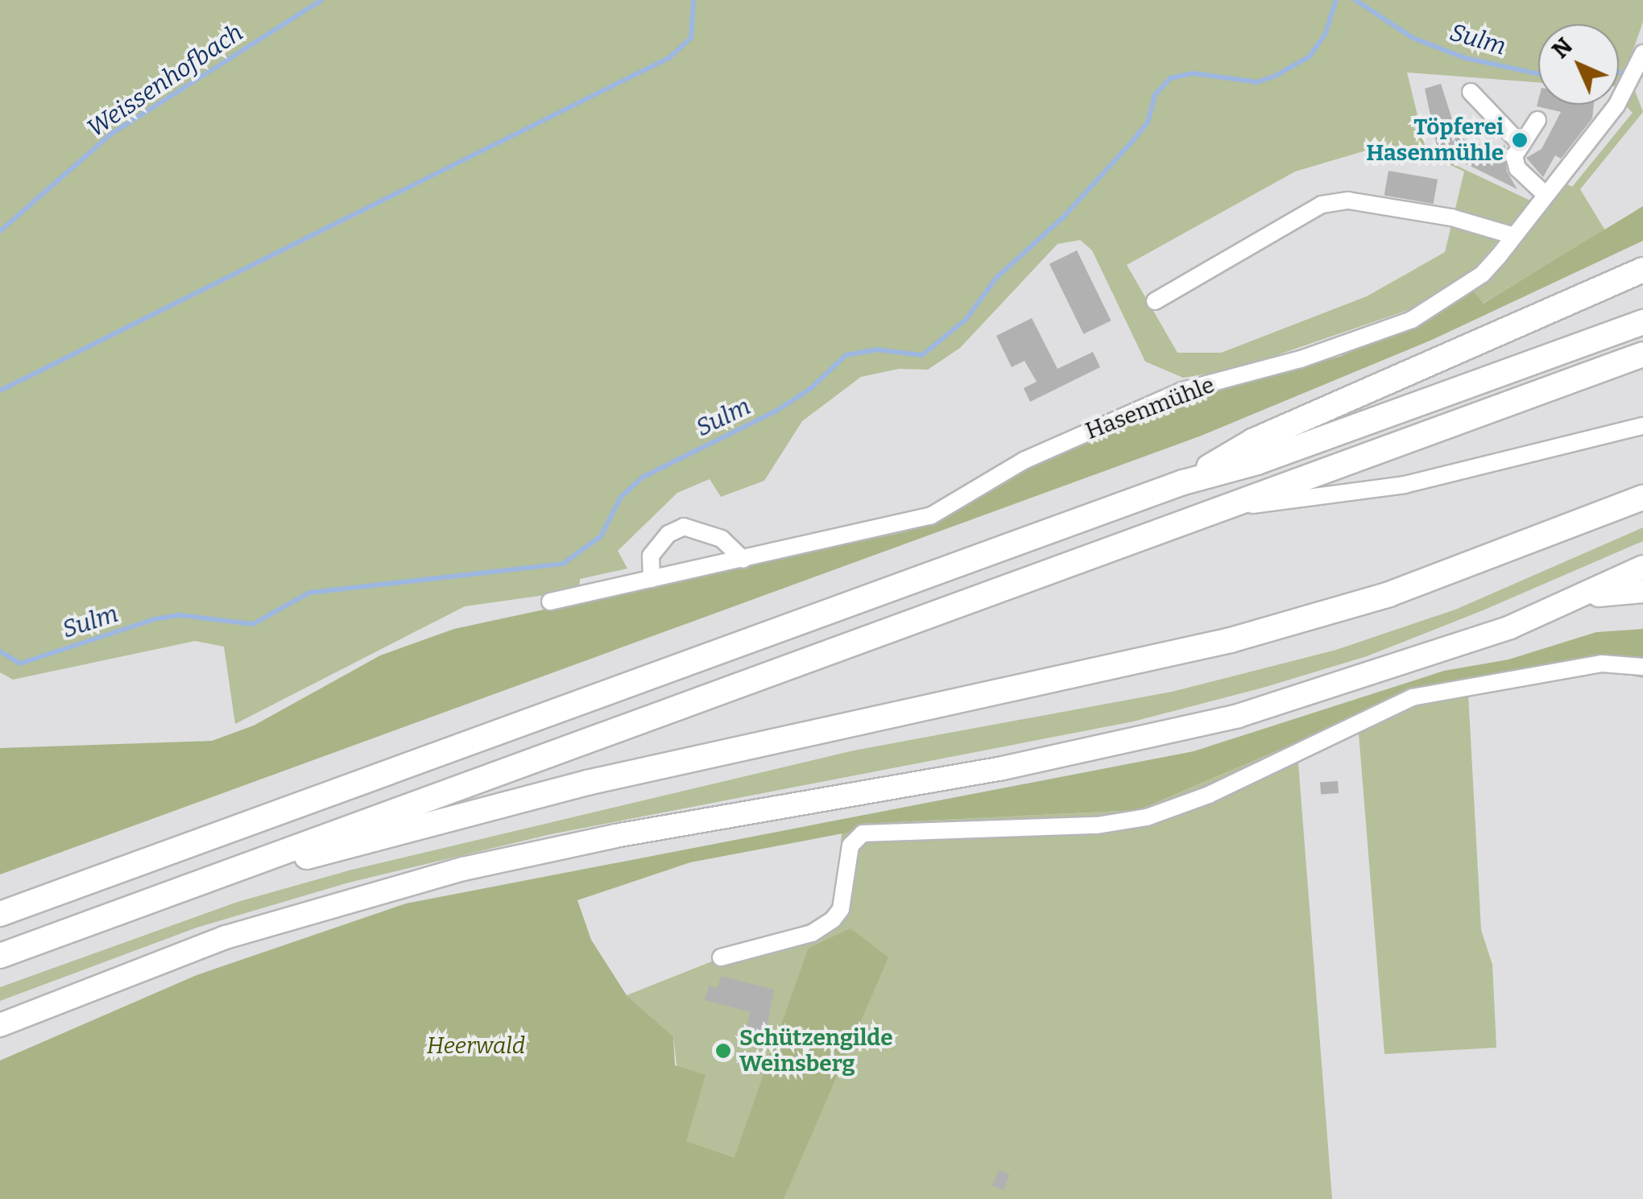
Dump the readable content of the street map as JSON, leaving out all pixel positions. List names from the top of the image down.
{
  "streets": {
    "street": ["Hasenmühle"]
  },
  "water": ["Sulm", "Weissenhofbach"],
  "parks": ["Heerwald"],
  "places": ["Töpferei Hasenmühle", "Schützengilde Weinsberg"],
  "north": "top left"
}
